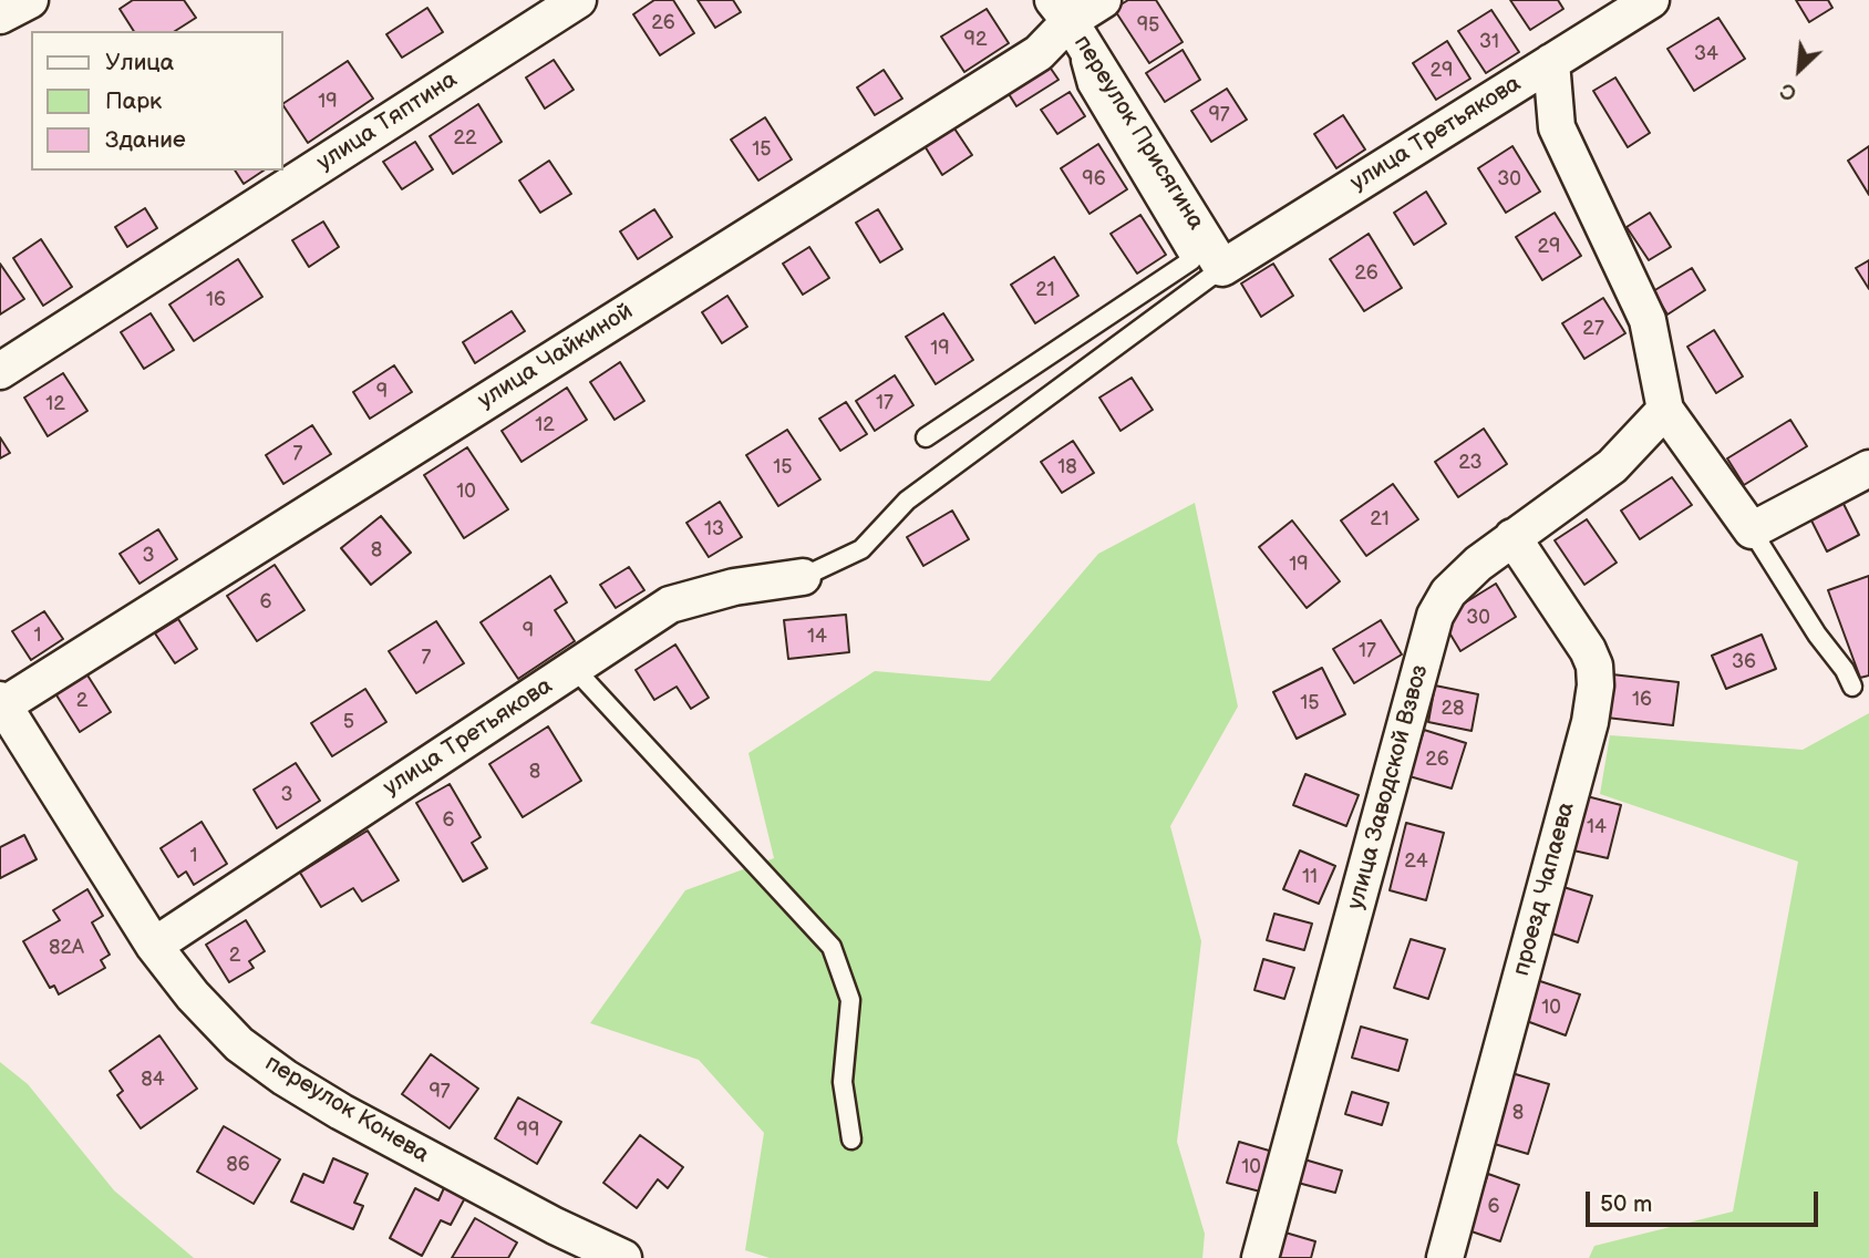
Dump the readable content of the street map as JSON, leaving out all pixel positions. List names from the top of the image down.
{
  "streets": {
    "street": [
      "улица Тяптина",
      "переулок Присягина",
      "улица Третьякова",
      "улица Чайкиной",
      "улица Заводской Взвоз",
      "проезд Чапаева",
      "переулок Конева"
    ]
  },
  "crossings": [
    ["переулок Присягина", "улица Третьякова"],
    ["переулок Присягина", "улица Чайкиной"],
    ["улица Третьякова", "переулок Конева"],
    ["улица Чайкиной", "переулок Конева"],
    ["улица Заводской Взвоз", "проезд Чапаева"]
  ],
  "house_numbers": [
    "26",
    "95",
    "92",
    "31",
    "34",
    "29",
    "19",
    "97",
    "22",
    "15",
    "96",
    "30",
    "29",
    "26",
    "21",
    "16",
    "27",
    "19",
    "9",
    "17",
    "12",
    "12",
    "7",
    "23",
    "15",
    "18",
    "10",
    "21",
    "13",
    "8",
    "3",
    "19",
    "6",
    "30",
    "9",
    "1",
    "14",
    "17",
    "7",
    "36",
    "16",
    "2",
    "15",
    "28",
    "5",
    "26",
    "8",
    "3",
    "6",
    "14",
    "1",
    "24",
    "11",
    "82А",
    "2",
    "10",
    "84",
    "97",
    "8",
    "99",
    "86",
    "10",
    "6"
  ],
  "legend": ["Улица", "Парк", "Здание"],
  "scale_bar": "50 m",
  "north": "bottom left"
}
